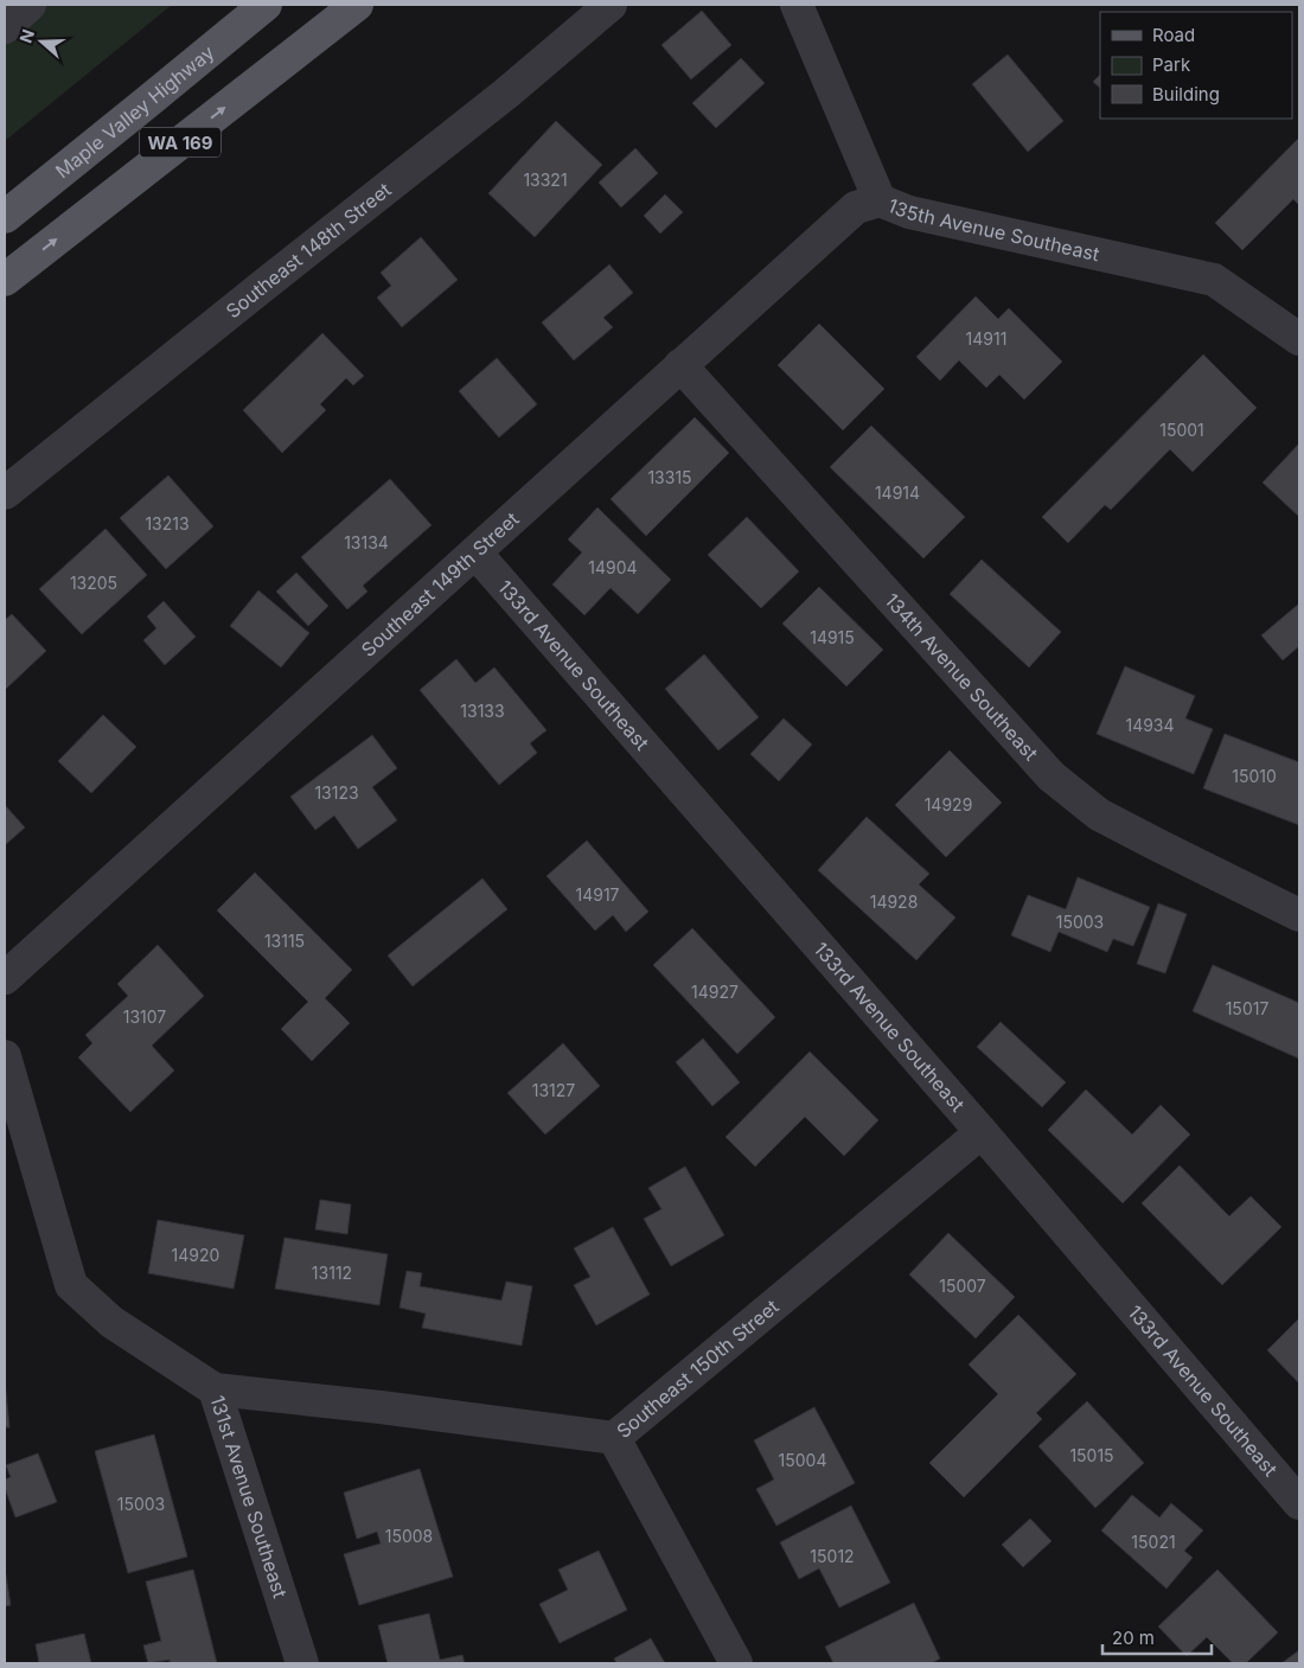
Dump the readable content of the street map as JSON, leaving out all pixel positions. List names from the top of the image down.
{
  "streets": {
    "main road": ["Maple Valley Highway", "WA 169"],
    "street": [
      "135th Avenue Southeast",
      "Southeast 148th Street",
      "Southeast 149th Street",
      "133rd Avenue Southeast",
      "134th Avenue Southeast",
      "Southeast 150th Street",
      "131st Avenue Southeast"
    ]
  },
  "crossings": [
    ["135th Avenue Southeast", "Southeast 149th Street"],
    ["Southeast 149th Street", "133rd Avenue Southeast"],
    ["Southeast 149th Street", "134th Avenue Southeast"],
    ["133rd Avenue Southeast", "Southeast 150th Street"],
    ["Southeast 150th Street", "131st Avenue Southeast"]
  ],
  "house_numbers": [
    "13321",
    "14911",
    "15001",
    "13315",
    "14914",
    "13213",
    "13134",
    "14904",
    "13205",
    "14915",
    "13133",
    "14934",
    "15010",
    "13123",
    "14929",
    "14917",
    "14928",
    "15003",
    "13115",
    "14927",
    "15017",
    "13107",
    "13127",
    "14920",
    "13112",
    "15007",
    "15015",
    "15004",
    "15003",
    "15008",
    "15021",
    "15012"
  ],
  "legend": ["Road", "Park", "Building"],
  "scale_bar": "20 m",
  "north": "left"
}
